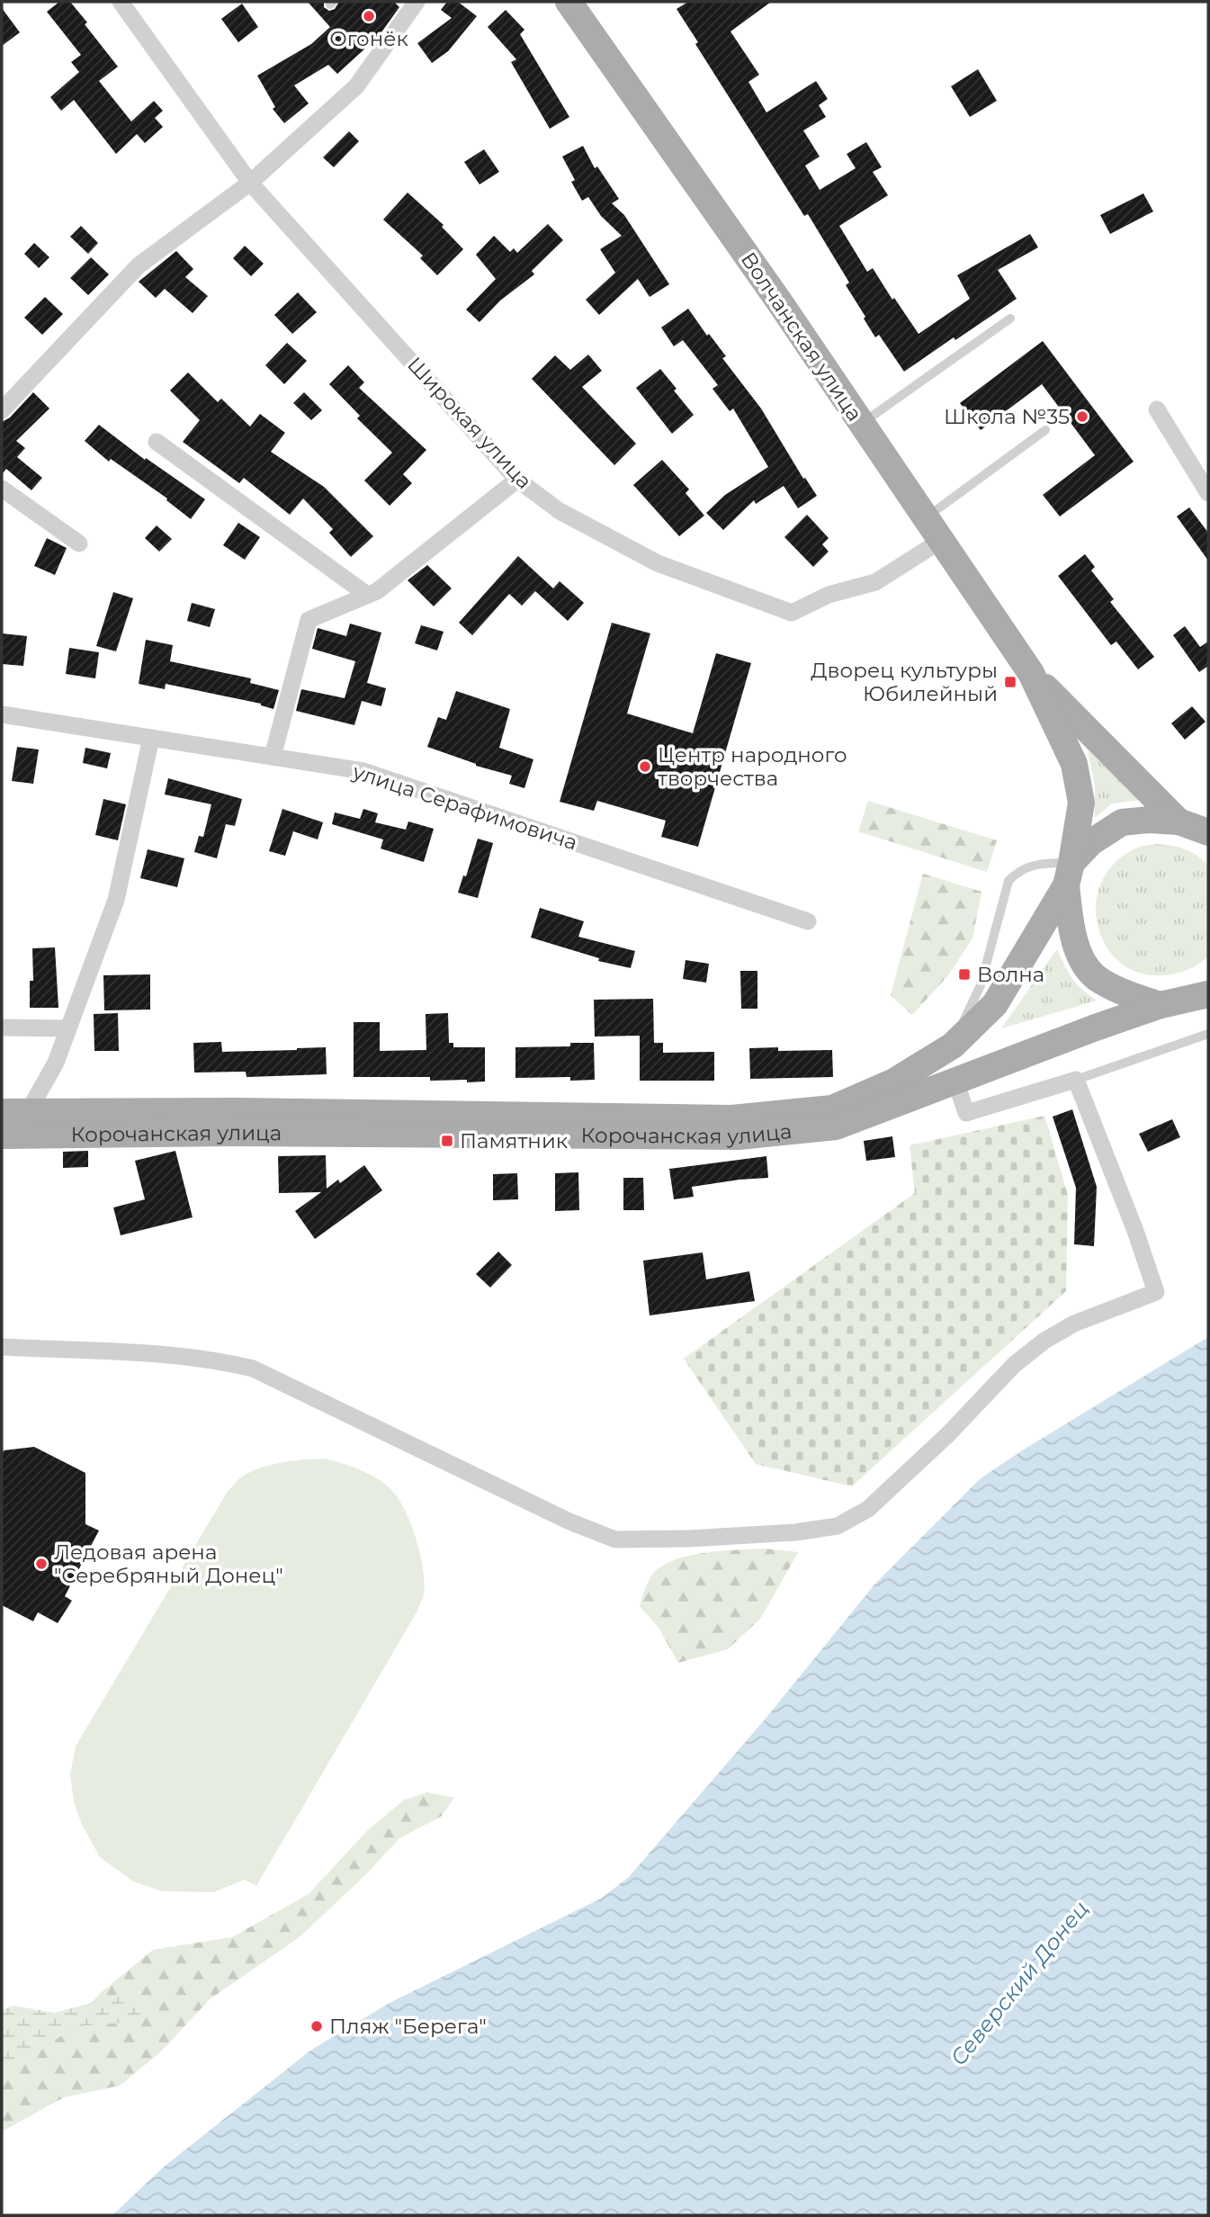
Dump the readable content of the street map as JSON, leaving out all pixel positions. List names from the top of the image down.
{
  "streets": {
    "main road": ["Волчанская улица", "Корочанская улица"],
    "street": ["Широкая улица", "улица Серафимовича"]
  },
  "crossings": [
    ["Волчанская улица", "Широкая улица"]
  ],
  "water": ["Северский Донец"],
  "places": {
    "other": [
      "Огонёк",
      "Школа №35",
      "Центр народного творчества",
      "Ледовая арена \"Серебряный Донец\"",
      "Пляж \"Берега\""
    ],
    "transit": ["Дворец культуры Юбилейный", "Волна", "Памятник"]
  }
}
